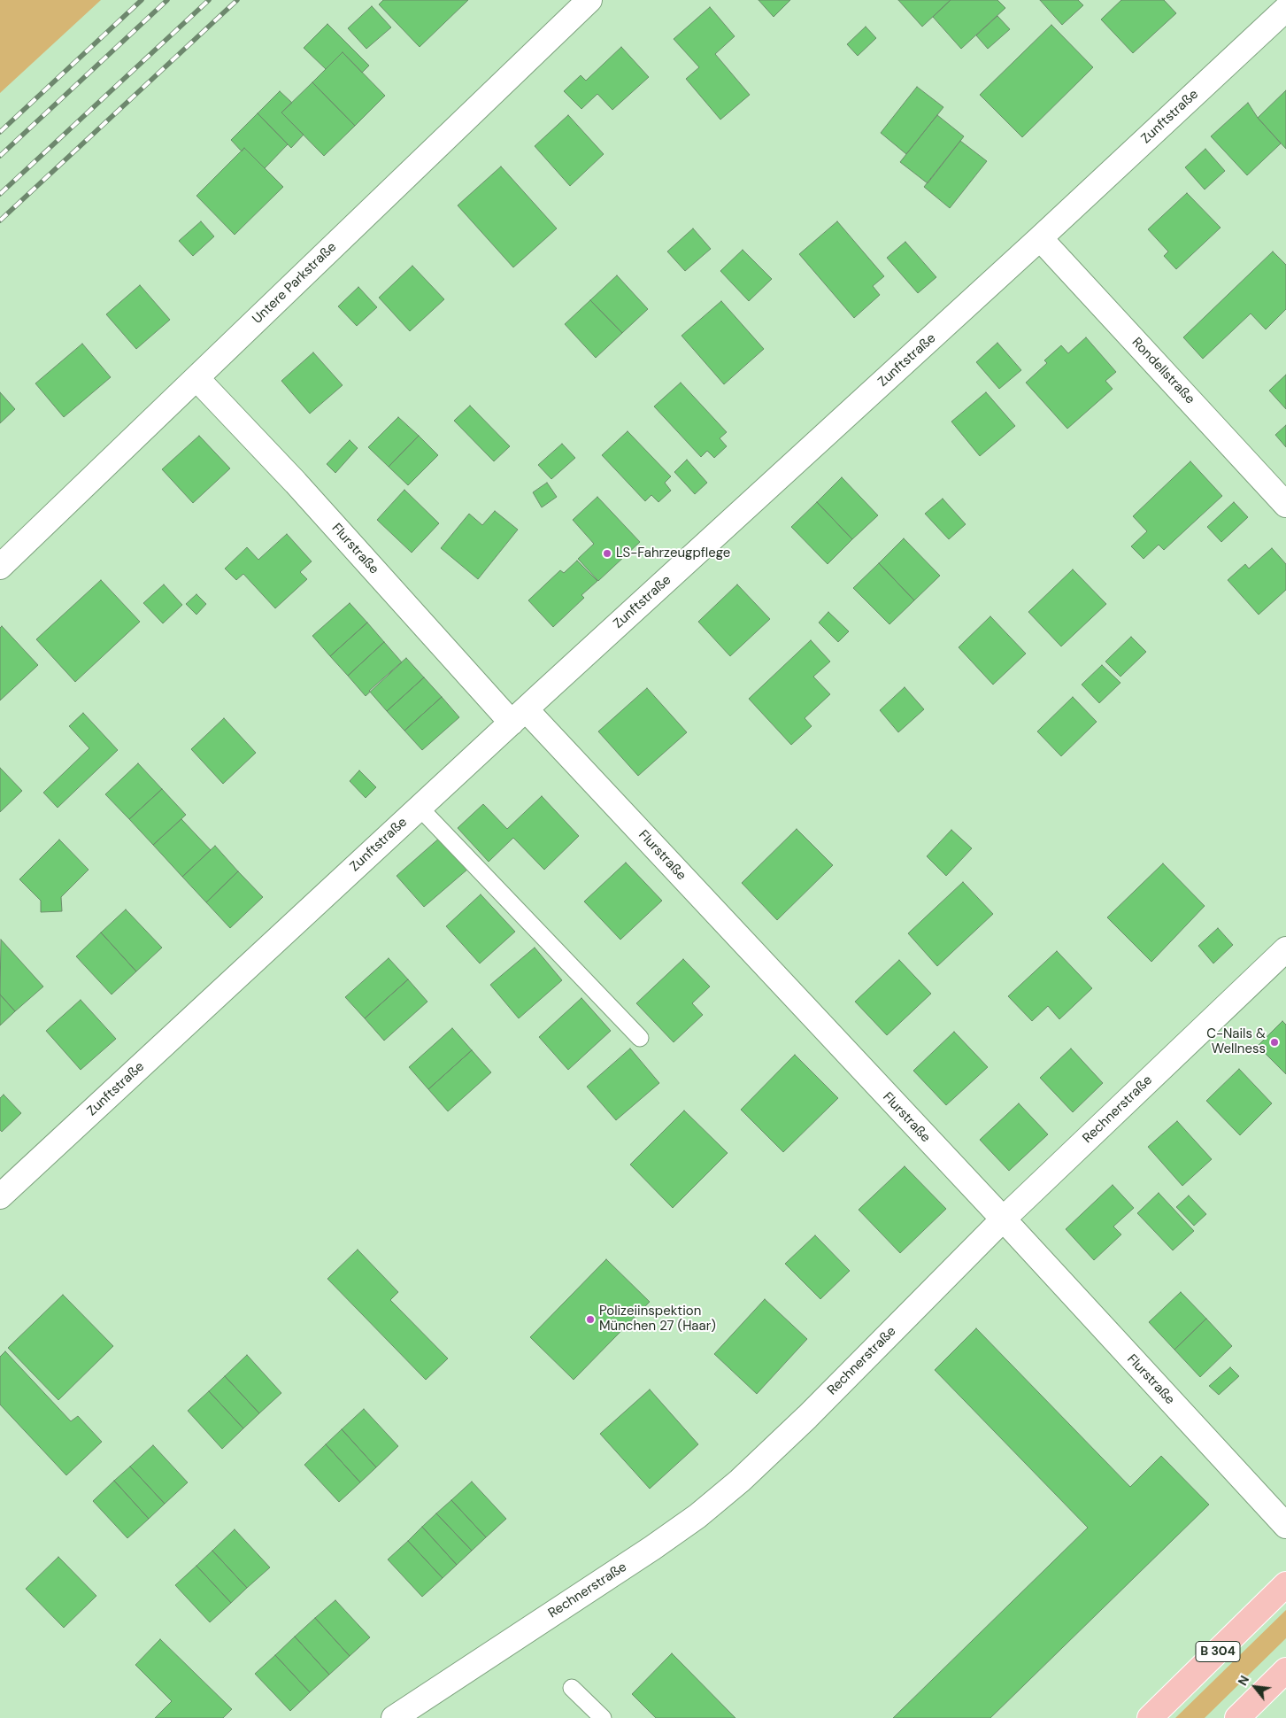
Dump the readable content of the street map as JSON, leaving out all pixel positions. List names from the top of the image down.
{
  "streets": {
    "main road": ["B 304"],
    "street": [
      "Zunftstraße",
      "Untere Parkstraße",
      "Rondellstraße",
      "Flurstraße",
      "Rechnerstraße"
    ]
  },
  "crossings": [
    ["Zunftstraße", "Rondellstraße"],
    ["Zunftstraße", "Flurstraße"],
    ["Untere Parkstraße", "Flurstraße"],
    ["Flurstraße", "Rechnerstraße"]
  ],
  "places": ["LS-Fahrzeugpflege", "C-Nails & Wellness", "Polizeiinspektion München 27 (Haar)"],
  "north": "top left"
}
